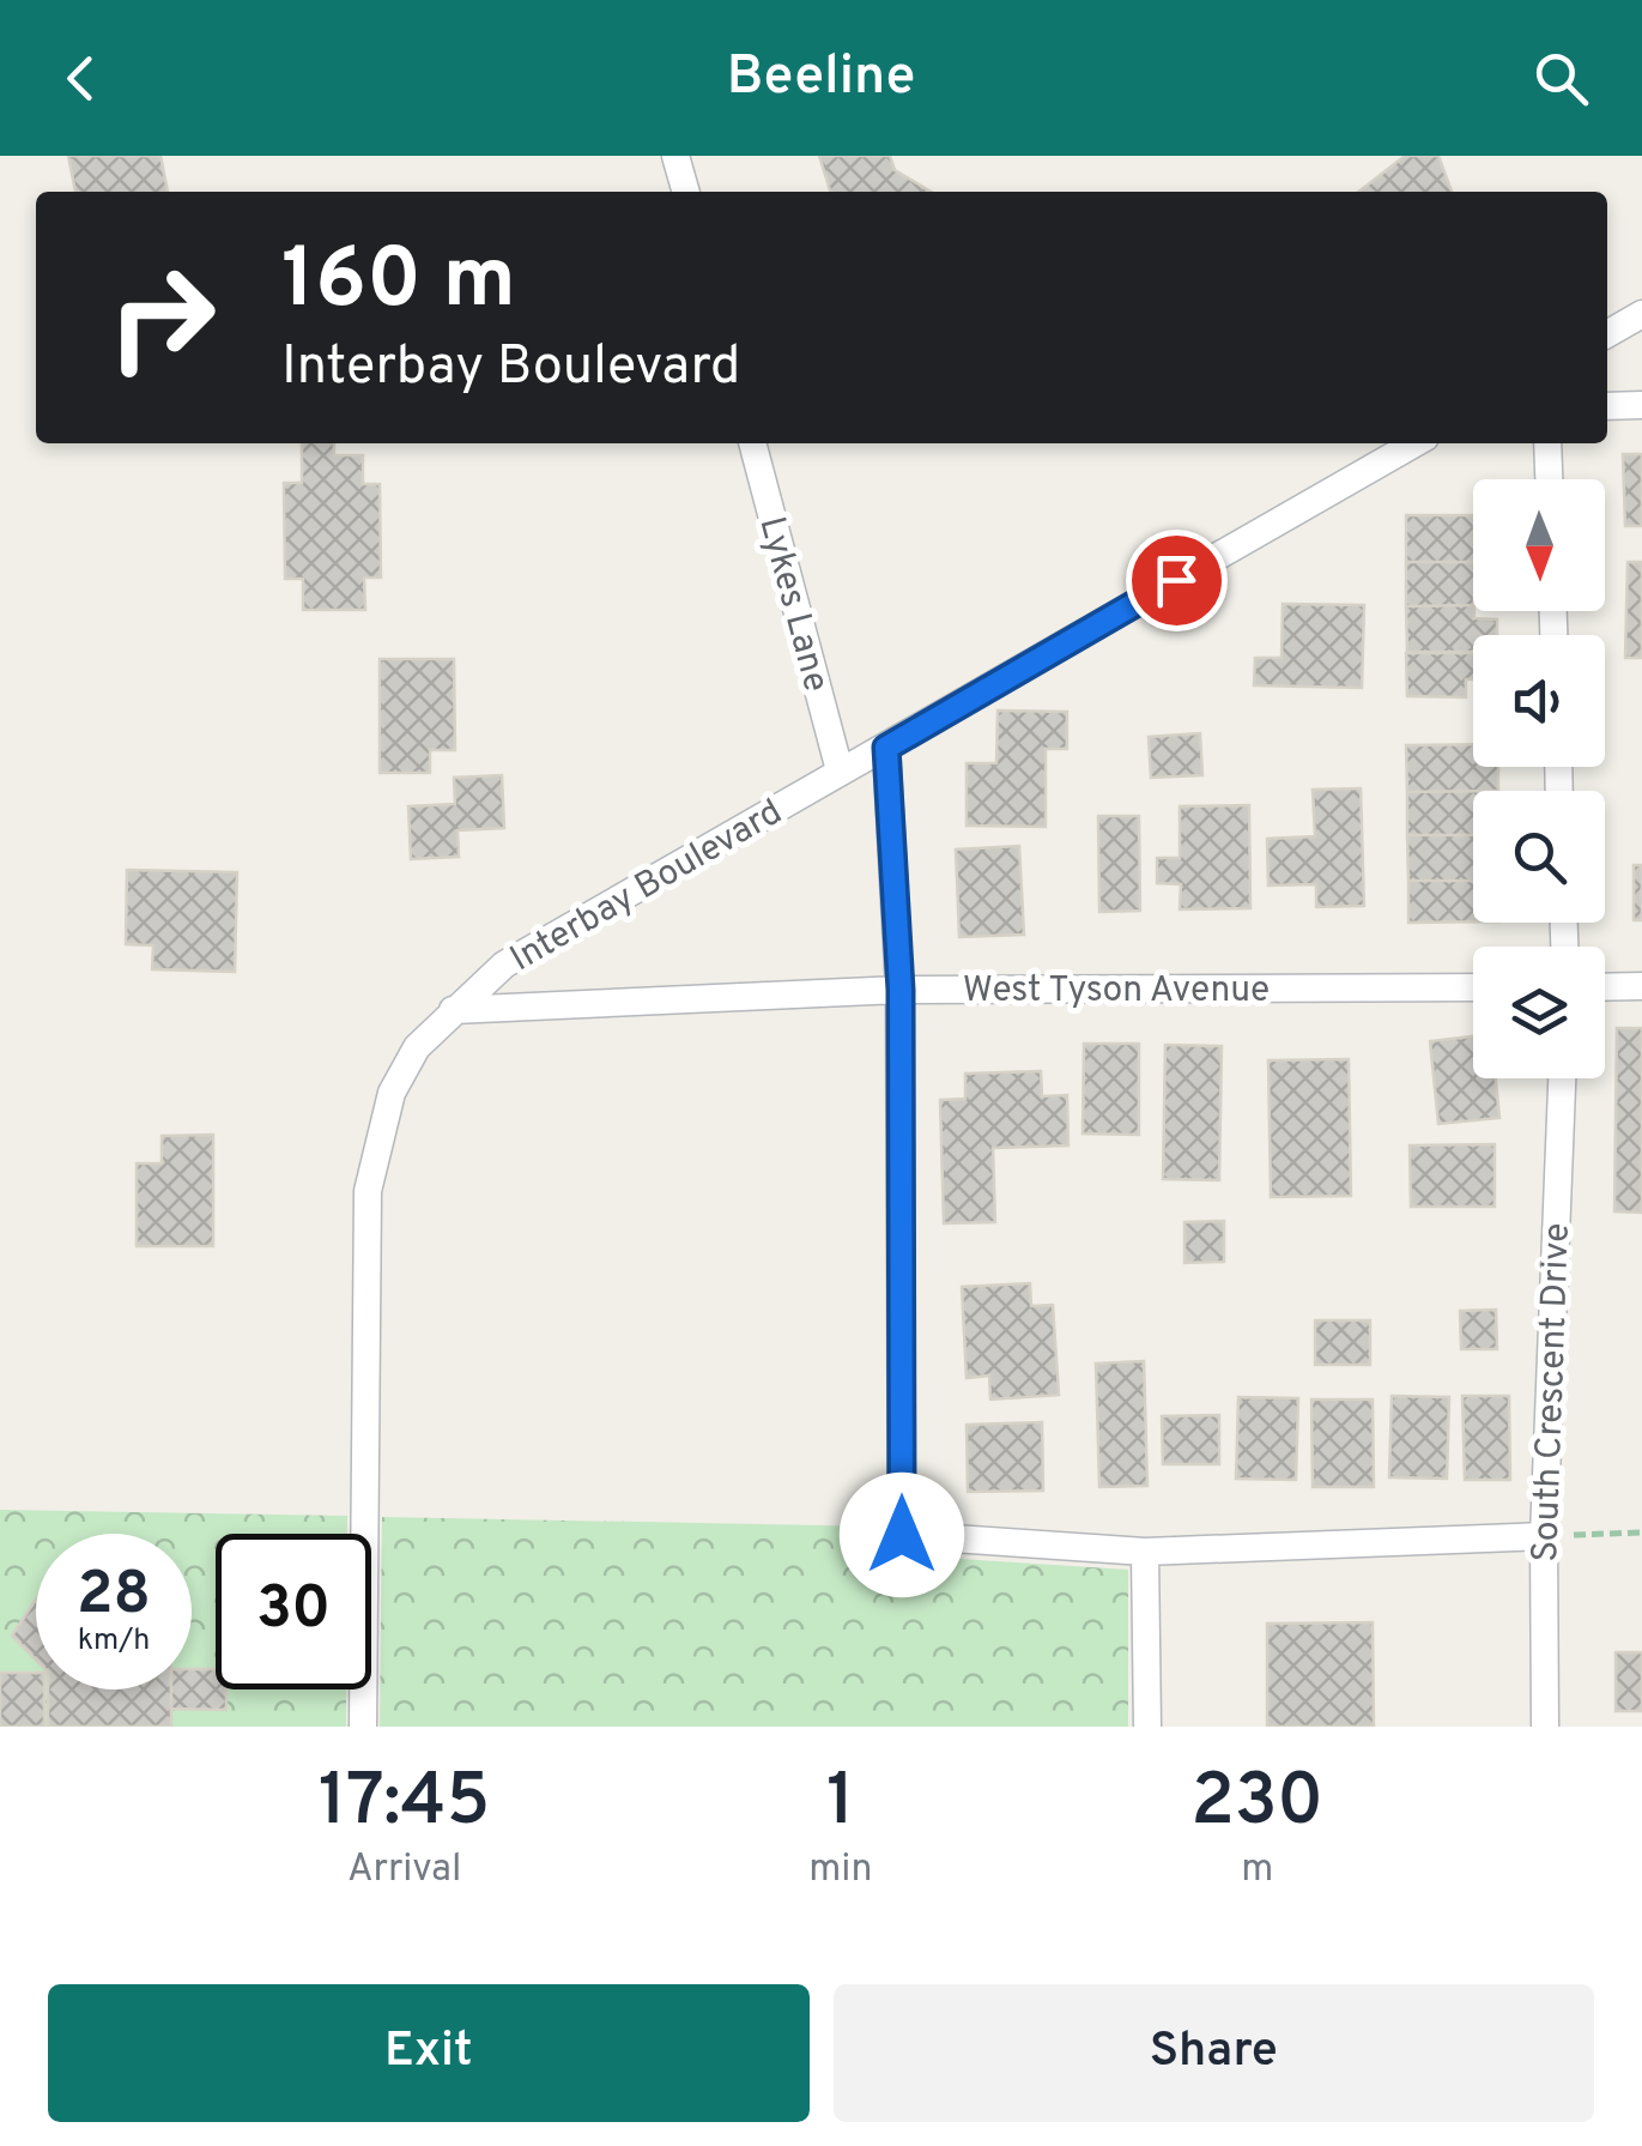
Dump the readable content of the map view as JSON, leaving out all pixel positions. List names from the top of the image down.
{
  "streets": {
    "street": [
      "Lykes Lane",
      "Interbay Boulevard",
      "West Tyson Avenue",
      "South Crescent Drive"
    ]
  },
  "crossings": [
    ["Lykes Lane", "Interbay Boulevard"],
    ["Interbay Boulevard", "West Tyson Avenue"]
  ],
  "north": "bottom",
  "page": {
    "header": "Beeline",
    "turn": ["160 m", "Interbay Boulevard"],
    "speed": "28 km/h",
    "limit": "30",
    "eta": [
      "17:45",
      "Arrival",
      "1",
      "min",
      "230",
      "m"
    ],
    "buttons": ["Exit", "Share"]
  }
}
